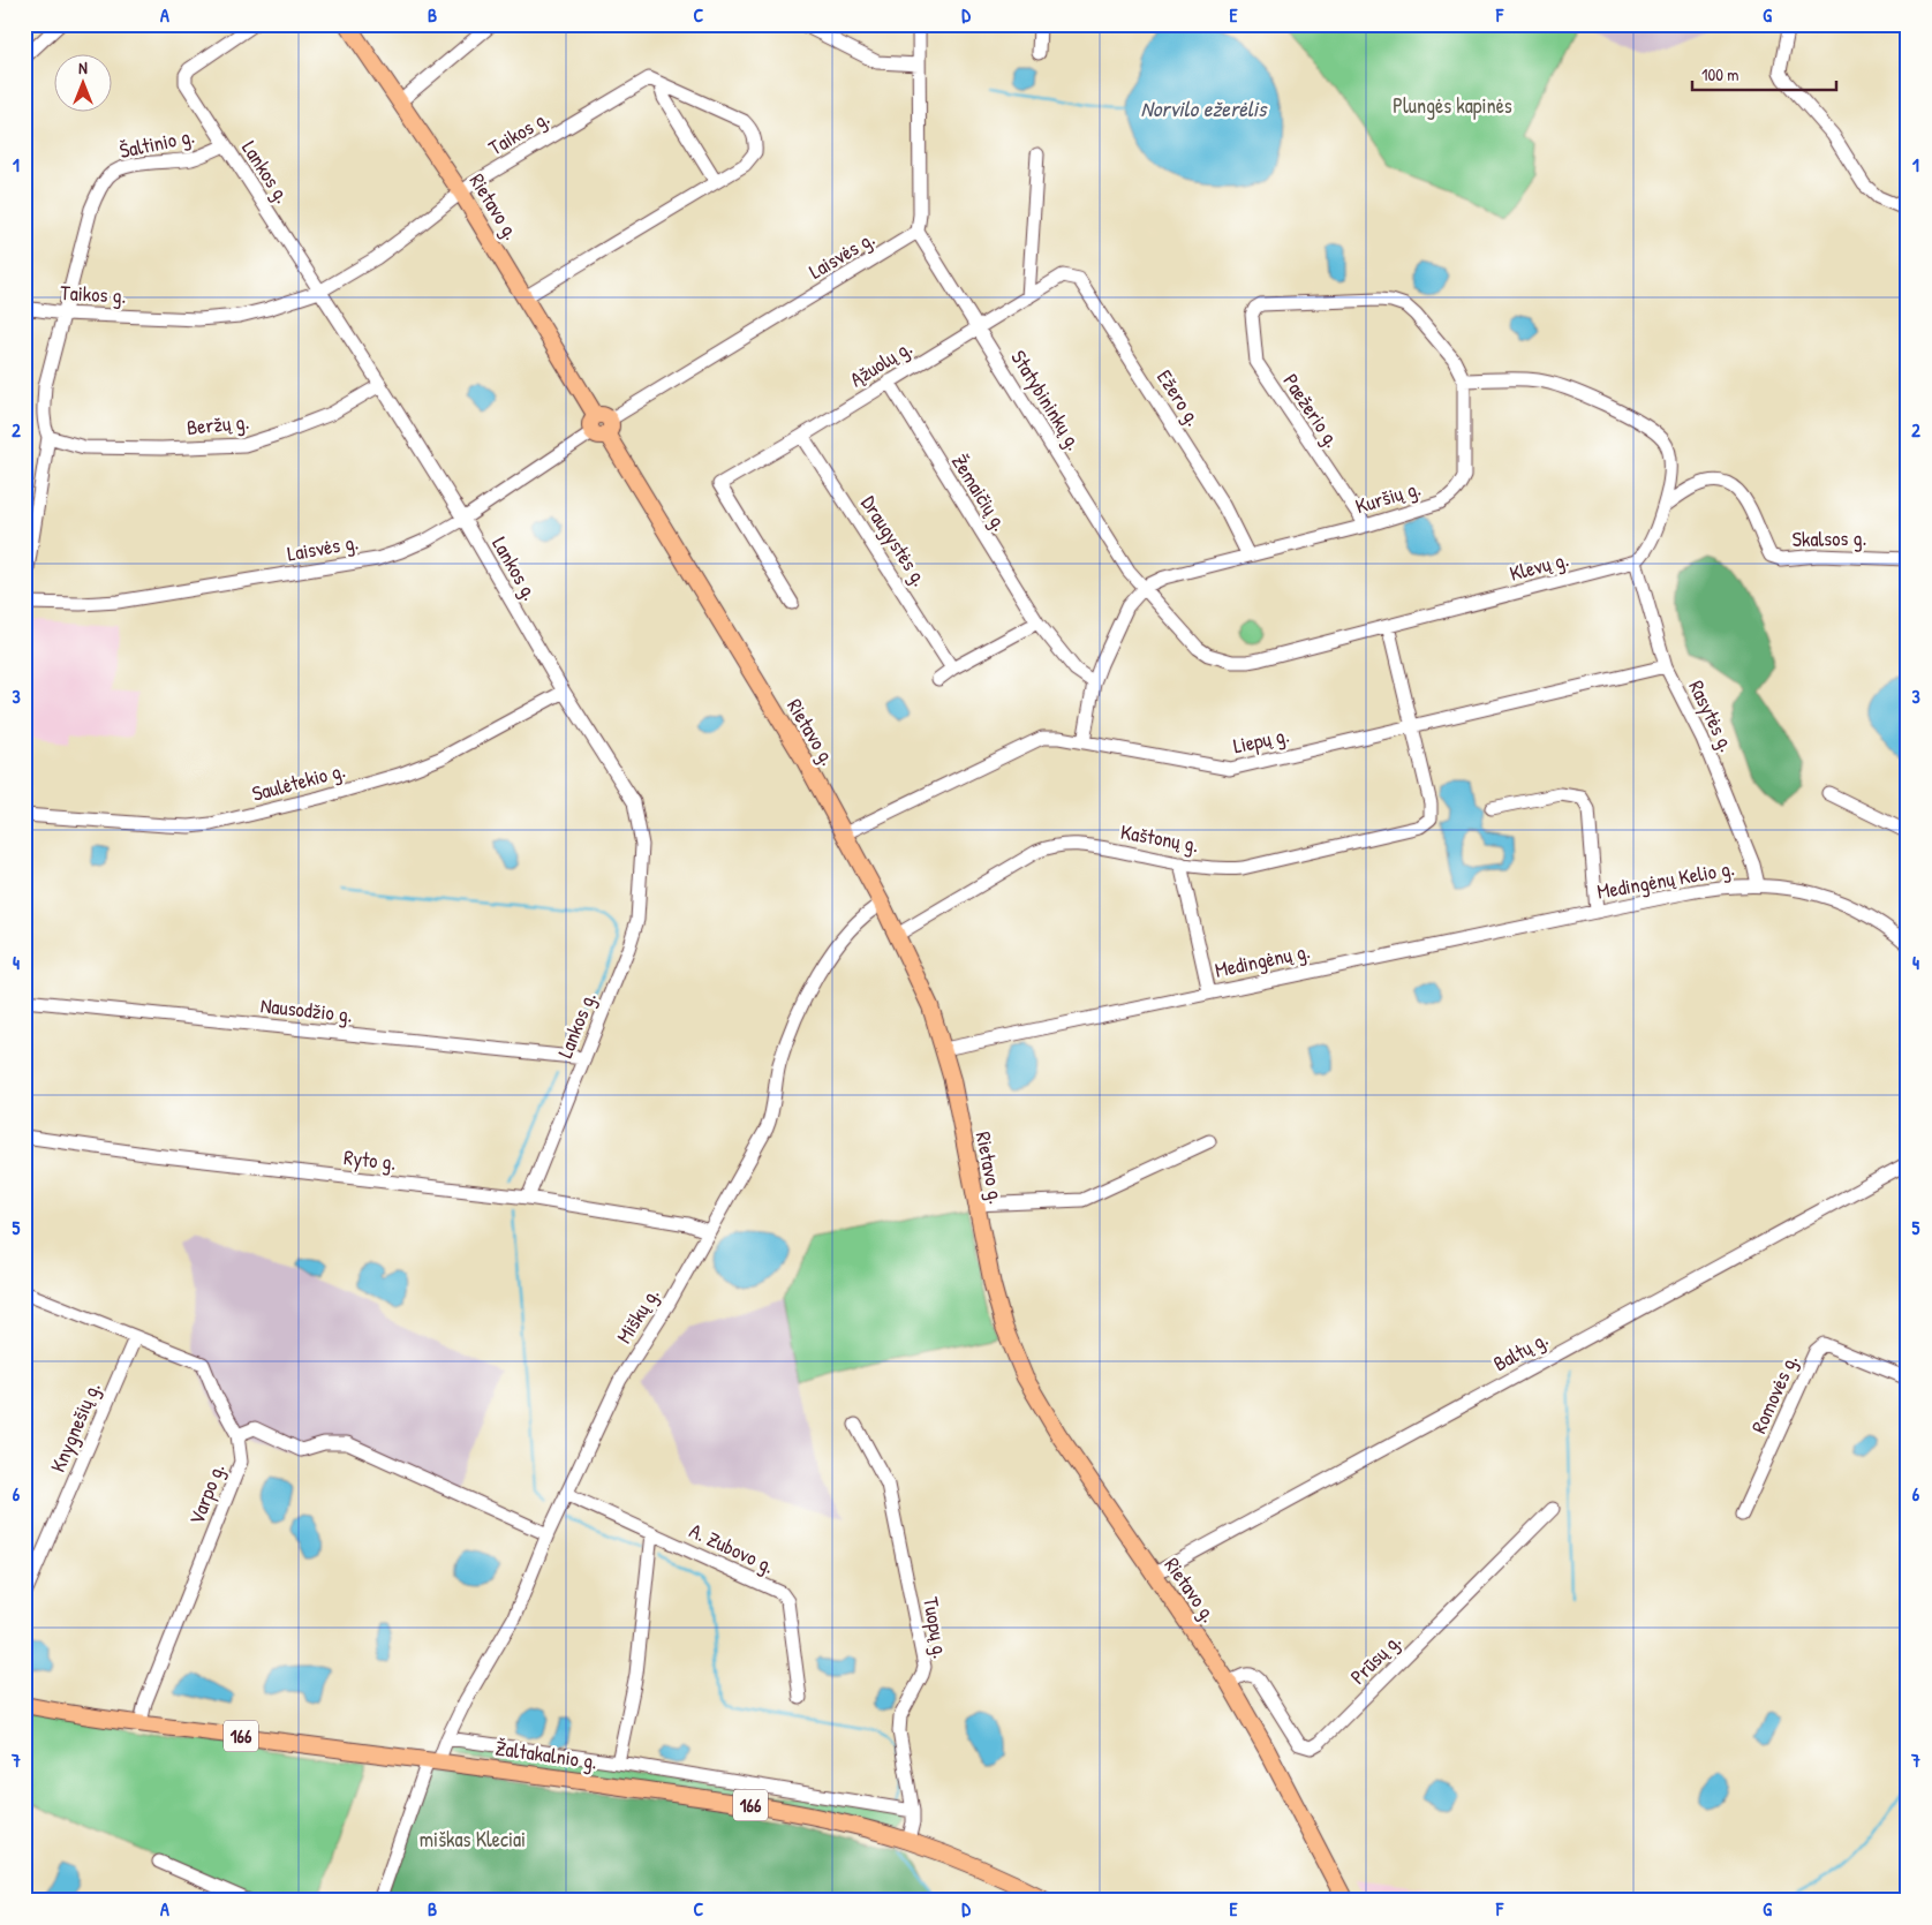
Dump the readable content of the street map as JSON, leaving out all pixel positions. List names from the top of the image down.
{
  "streets": {
    "main road": ["Rietavo g.", "166", "Žaltakalnio g."],
    "street": [
      "Taikos g.",
      "Šaltinio g.",
      "Lankos g.",
      "Laisvės g.",
      "Ąžuolų g.",
      "Ežero g.",
      "Statybininkų g.",
      "Paežerio g.",
      "Beržų g.",
      "Žemaičių g.",
      "Kuršių g.",
      "Skalsos g.",
      "Draugystės g.",
      "Klevų g.",
      "Rasytės g.",
      "Liepų g.",
      "Saulėtekio g.",
      "Kaštonų g.",
      "Medingėnų Kelio g.",
      "Medingėnų g.",
      "Nausodžio g.",
      "Ryto g.",
      "Miškų g.",
      "Baltų g.",
      "Romovės g.",
      "Knygnešių g.",
      "Varpo g.",
      "A. Zubovo g.",
      "Tuopų g.",
      "Prūsų g."
    ]
  },
  "crossings": [
    ["Taikos g.", "Šaltinio g."],
    ["Taikos g.", "Lankos g."],
    ["Taikos g.", "Rietavo g."],
    ["Šaltinio g.", "Lankos g."],
    ["Šaltinio g.", "Beržų g."],
    ["Lankos g.", "Laisvės g."],
    ["Lankos g.", "Beržų g."],
    ["Lankos g.", "Saulėtekio g."],
    ["Lankos g.", "Nausodžio g."],
    ["Lankos g.", "Ryto g."],
    ["Rietavo g.", "Laisvės g."],
    ["Rietavo g.", "Liepų g."],
    ["Rietavo g.", "Kaštonų g."],
    ["Rietavo g.", "Medingėnų g."],
    ["Rietavo g.", "Miškų g."],
    ["Rietavo g.", "Baltų g."],
    ["Rietavo g.", "Prūsų g."],
    ["Laisvės g.", "Statybininkų g."],
    ["Ąžuolų g.", "Ežero g."],
    ["Ąžuolų g.", "Statybininkų g."],
    ["Ąžuolų g.", "Žemaičių g."],
    ["Ąžuolų g.", "Draugystės g."],
    ["Ežero g.", "Kuršių g."],
    ["Statybininkų g.", "Kuršių g."],
    ["Statybininkų g.", "Klevų g."],
    ["Paežerio g.", "Kuršių g."],
    ["Žemaičių g.", "Kuršių g."],
    ["Kuršių g.", "Klevų g."],
    ["Kuršių g.", "Liepų g."],
    ["Klevų g.", "Rasytės g."],
    ["Rasytės g.", "Liepų g."],
    ["Rasytės g.", "Medingėnų Kelio g."],
    ["Liepų g.", "Kaštonų g."],
    ["Medingėnų Kelio g.", "Medingėnų g."],
    ["Ryto g.", "Miškų g."],
    ["Miškų g.", "A. Zubovo g."],
    ["Miškų g.", "Žaltakalnio g."],
    ["Knygnešių g.", "Varpo g."],
    ["Varpo g.", "Žaltakalnio g."],
    ["Tuopų g.", "Žaltakalnio g."]
  ],
  "water": ["Norvilo ežerėlis"],
  "parks": ["Plungės kapinės", "miškas Kleciai"],
  "scale_bar": "100 m",
  "north": "top",
  "grid": {
    "columns": [
      "A",
      "B",
      "C",
      "D",
      "E",
      "F",
      "G"
    ],
    "rows": [
      "1",
      "2",
      "3",
      "4",
      "5",
      "6",
      "7"
    ]
  }
}
